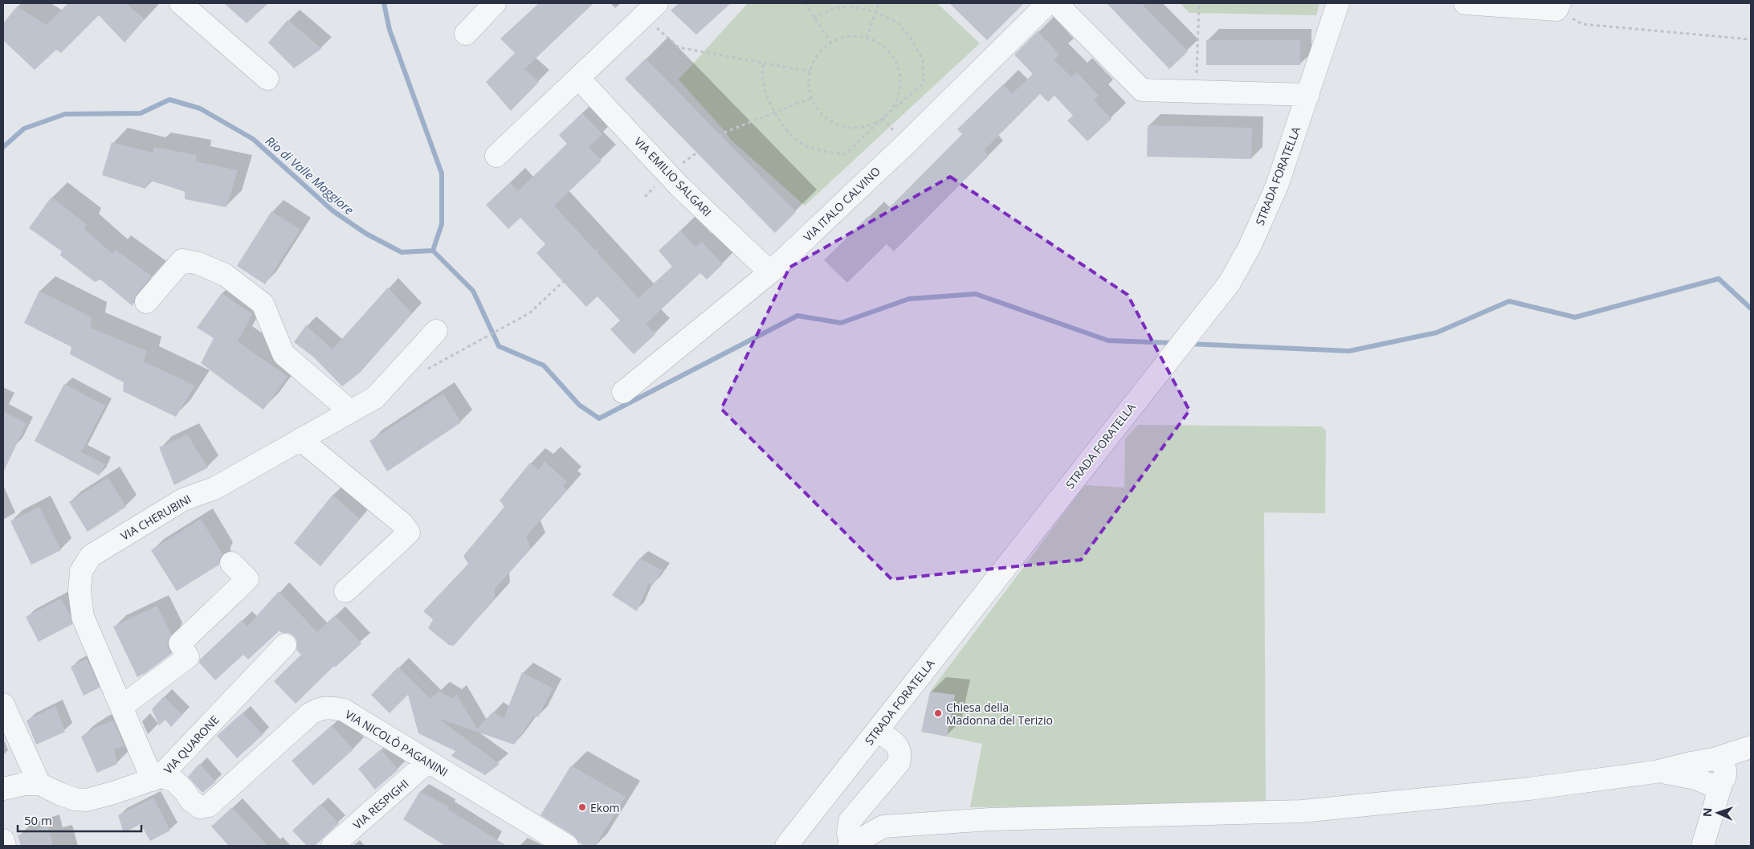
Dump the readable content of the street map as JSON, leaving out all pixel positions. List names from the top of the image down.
{
  "streets": {
    "street": [
      "STRADA FORATELLA",
      "VIA EMILIO SALGARI",
      "VIA ITALO CALVINO",
      "VIA CHERUBINI",
      "VIA NICOLÒ PAGANINI",
      "VIA QUARONE",
      "VIA RESPIGHI"
    ]
  },
  "crossings": [
    ["VIA EMILIO SALGARI", "VIA ITALO CALVINO"],
    ["VIA CHERUBINI", "VIA NICOLÒ PAGANINI"],
    ["VIA CHERUBINI", "VIA QUARONE"],
    ["VIA NICOLÒ PAGANINI", "VIA QUARONE"],
    ["VIA NICOLÒ PAGANINI", "VIA RESPIGHI"]
  ],
  "water": ["Rio di Valle Maggiore"],
  "places": ["Chiesa della Madonna del Terizio", "Ekom"],
  "scale_bar": "50 m",
  "north": "left"
}
